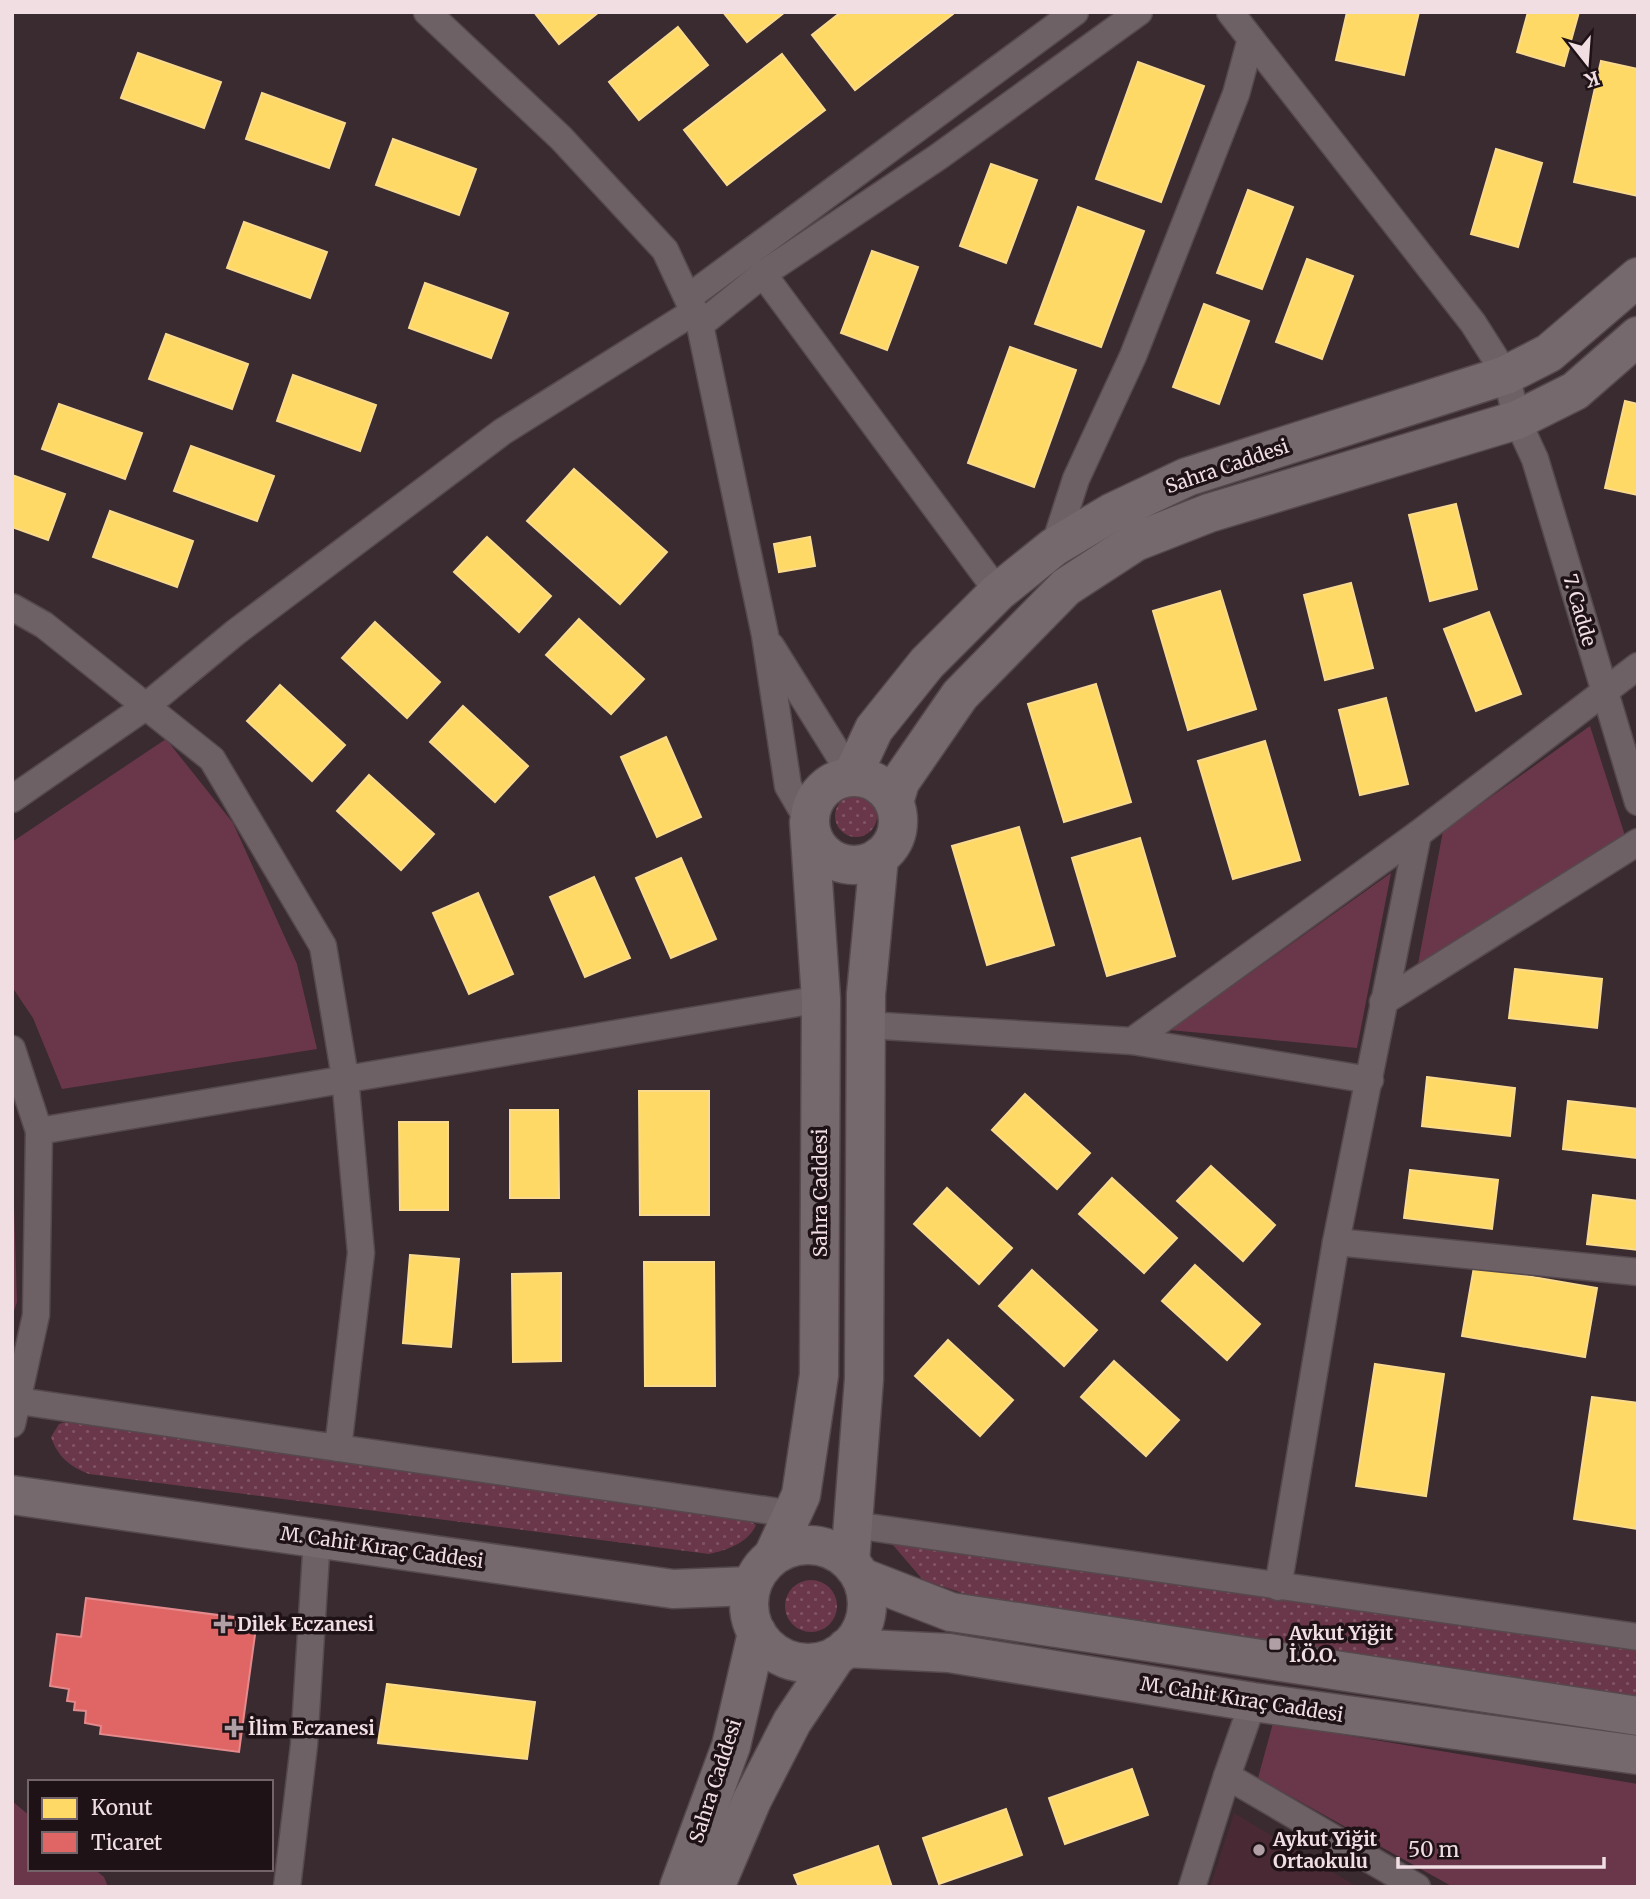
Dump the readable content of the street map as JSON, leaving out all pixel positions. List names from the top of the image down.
{
  "streets": {
    "street": ["Sahra Caddesi", "7. Cadde", "M. Cahit Kıraç Caddesi"]
  },
  "crossings": [
    ["Sahra Caddesi", "7. Cadde"],
    ["Sahra Caddesi", "M. Cahit Kıraç Caddesi"]
  ],
  "places": {
    "health": ["Dilek Eczanesi", "İlim Eczanesi"],
    "transit": ["Aykut Yiğit İ.Ö.O."],
    "other": ["Aykut Yiğit Ortaokulu"]
  },
  "legend": ["Konut", "Ticaret"],
  "scale_bar": "50 m",
  "north": "bottom"
}
